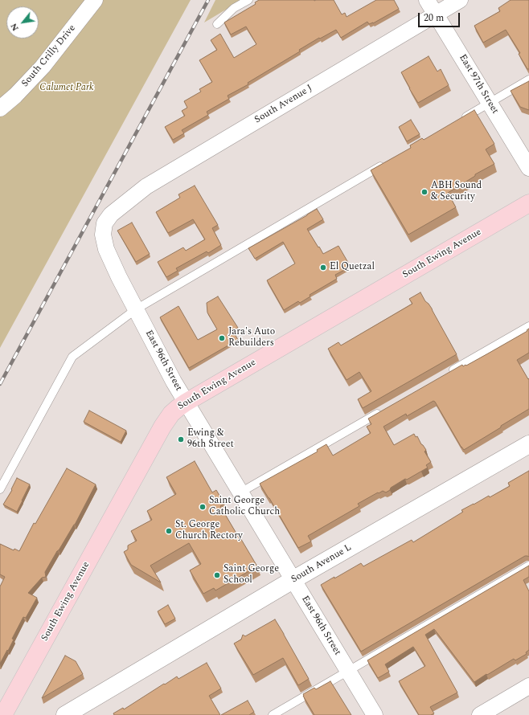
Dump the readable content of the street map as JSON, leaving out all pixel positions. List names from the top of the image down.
{
  "streets": {
    "main road": ["South Ewing Avenue"],
    "street": [
      "South Crilly Drive",
      "East 97th Street",
      "South Avenue J",
      "East 96th Street",
      "South Avenue L"
    ]
  },
  "crossings": [
    ["East 97th Street", "South Avenue J"],
    ["South Avenue J", "East 96th Street"],
    ["South Ewing Avenue", "East 96th Street"],
    ["East 96th Street", "South Avenue L"]
  ],
  "parks": ["Calumet Park"],
  "places": [
    "ABH Sound & Security",
    "El Quetzal",
    "Jara's Auto Rebuilders",
    "Ewing & 96th Street",
    "Saint George Catholic Church",
    "St. George Church Rectory",
    "Saint George School"
  ],
  "scale_bar": "20 m",
  "north": "bottom left"
}
